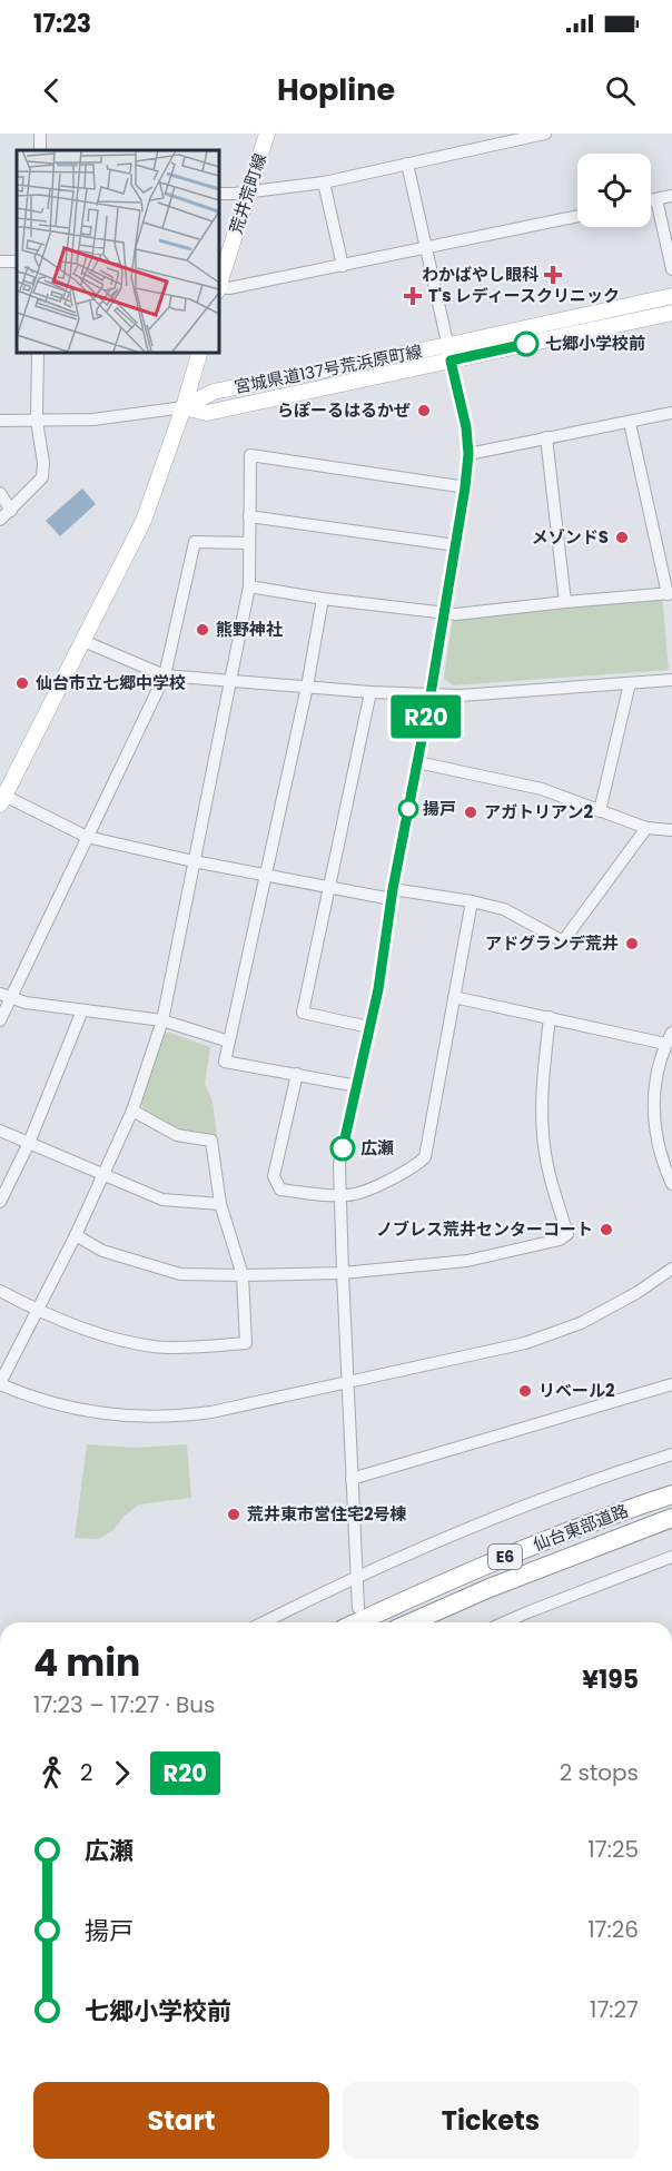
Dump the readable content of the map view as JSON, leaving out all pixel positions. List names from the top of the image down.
{
  "streets": {
    "highway": ["仙台東部道路", "E6"],
    "main road": ["荒井荒町線", "宮城県道137号荒浜原町線"]
  },
  "places": {
    "health": ["わかばやし眼科", "T's レディースクリニック"],
    "other": [
      "七郷小学校前",
      "らぽーるはるかぜ",
      "メゾンドS",
      "熊野神社",
      "仙台市立七郷中学校",
      "揚戸",
      "アガトリアン2",
      "アドグランデ荒井",
      "広瀬",
      "ノブレス荒井センターコート",
      "リベール2",
      "荒井東市営住宅2号棟"
    ]
  },
  "lines": ["bus line R20"],
  "page": {
    "status": "17:23",
    "header": "Hopline",
    "on_map": "R20",
    "heading": ["4 min", "17:23 – 17:27 · Bus", "¥195"],
    "legs": ["2", "R20", "2 stops"],
    "list": [
      {
        "name": "広瀬",
        "value": "17:25"
      },
      {
        "name": "揚戸",
        "value": "17:26"
      },
      {
        "name": "七郷小学校前",
        "value": "17:27"
      }
    ],
    "buttons": ["Start", "Tickets"]
  }
}
